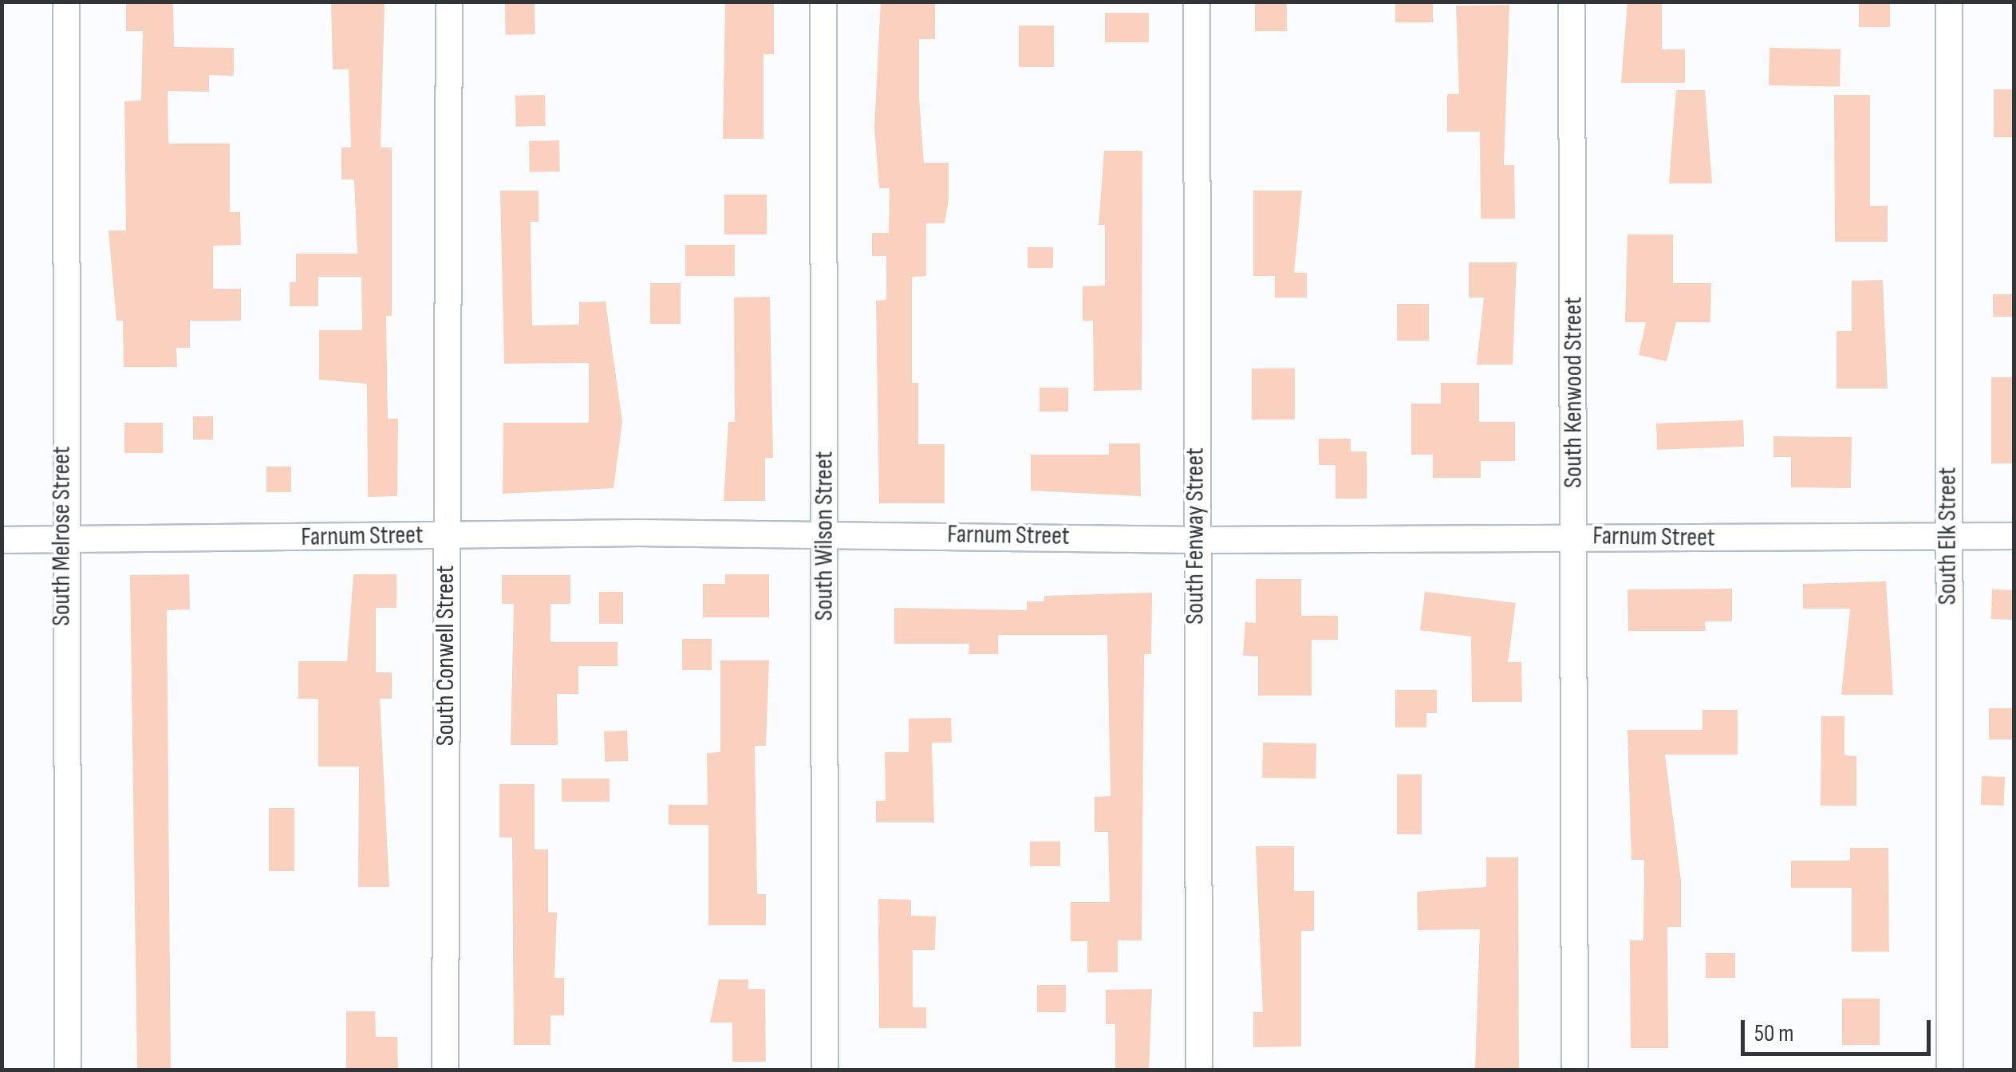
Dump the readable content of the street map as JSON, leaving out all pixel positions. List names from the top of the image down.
{
  "streets": {
    "street": [
      "South Kenwood Street",
      "South Melrose Street",
      "South Wilson Street",
      "Farnum Street",
      "South Fenway Street",
      "South Elk Street",
      "South Conwell Street"
    ]
  },
  "crossings": [
    ["South Kenwood Street", "Farnum Street"],
    ["South Melrose Street", "Farnum Street"],
    ["South Wilson Street", "Farnum Street"],
    ["Farnum Street", "South Fenway Street"],
    ["Farnum Street", "South Elk Street"],
    ["Farnum Street", "South Conwell Street"]
  ],
  "scale_bar": "50 m"
}
